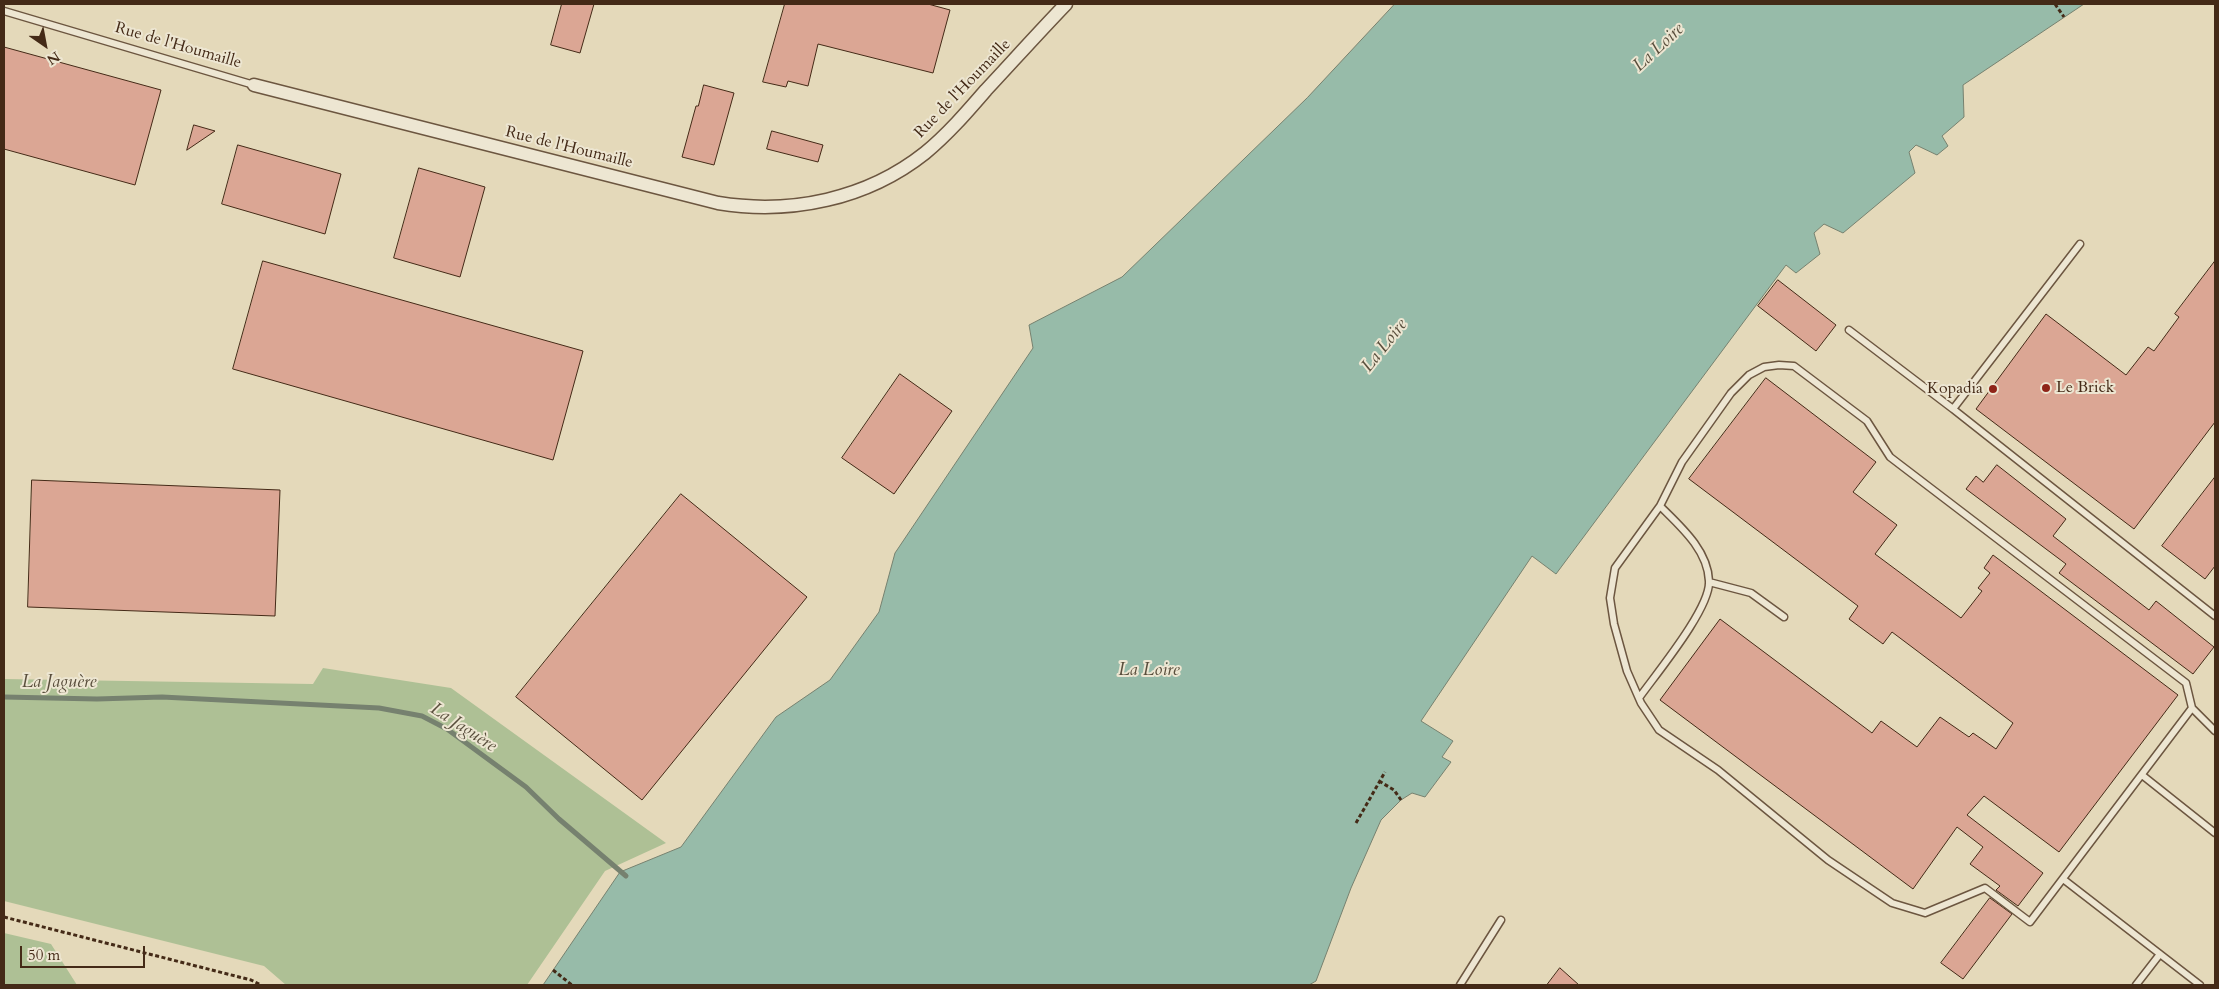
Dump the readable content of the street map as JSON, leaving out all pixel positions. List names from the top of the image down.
{
  "streets": {
    "street": ["Rue de l'Houmaille"]
  },
  "water": ["La Loire", "La Jaguère"],
  "places": ["Le Brick", "Kopadia"],
  "scale_bar": "50 m",
  "north": "bottom right"
}
